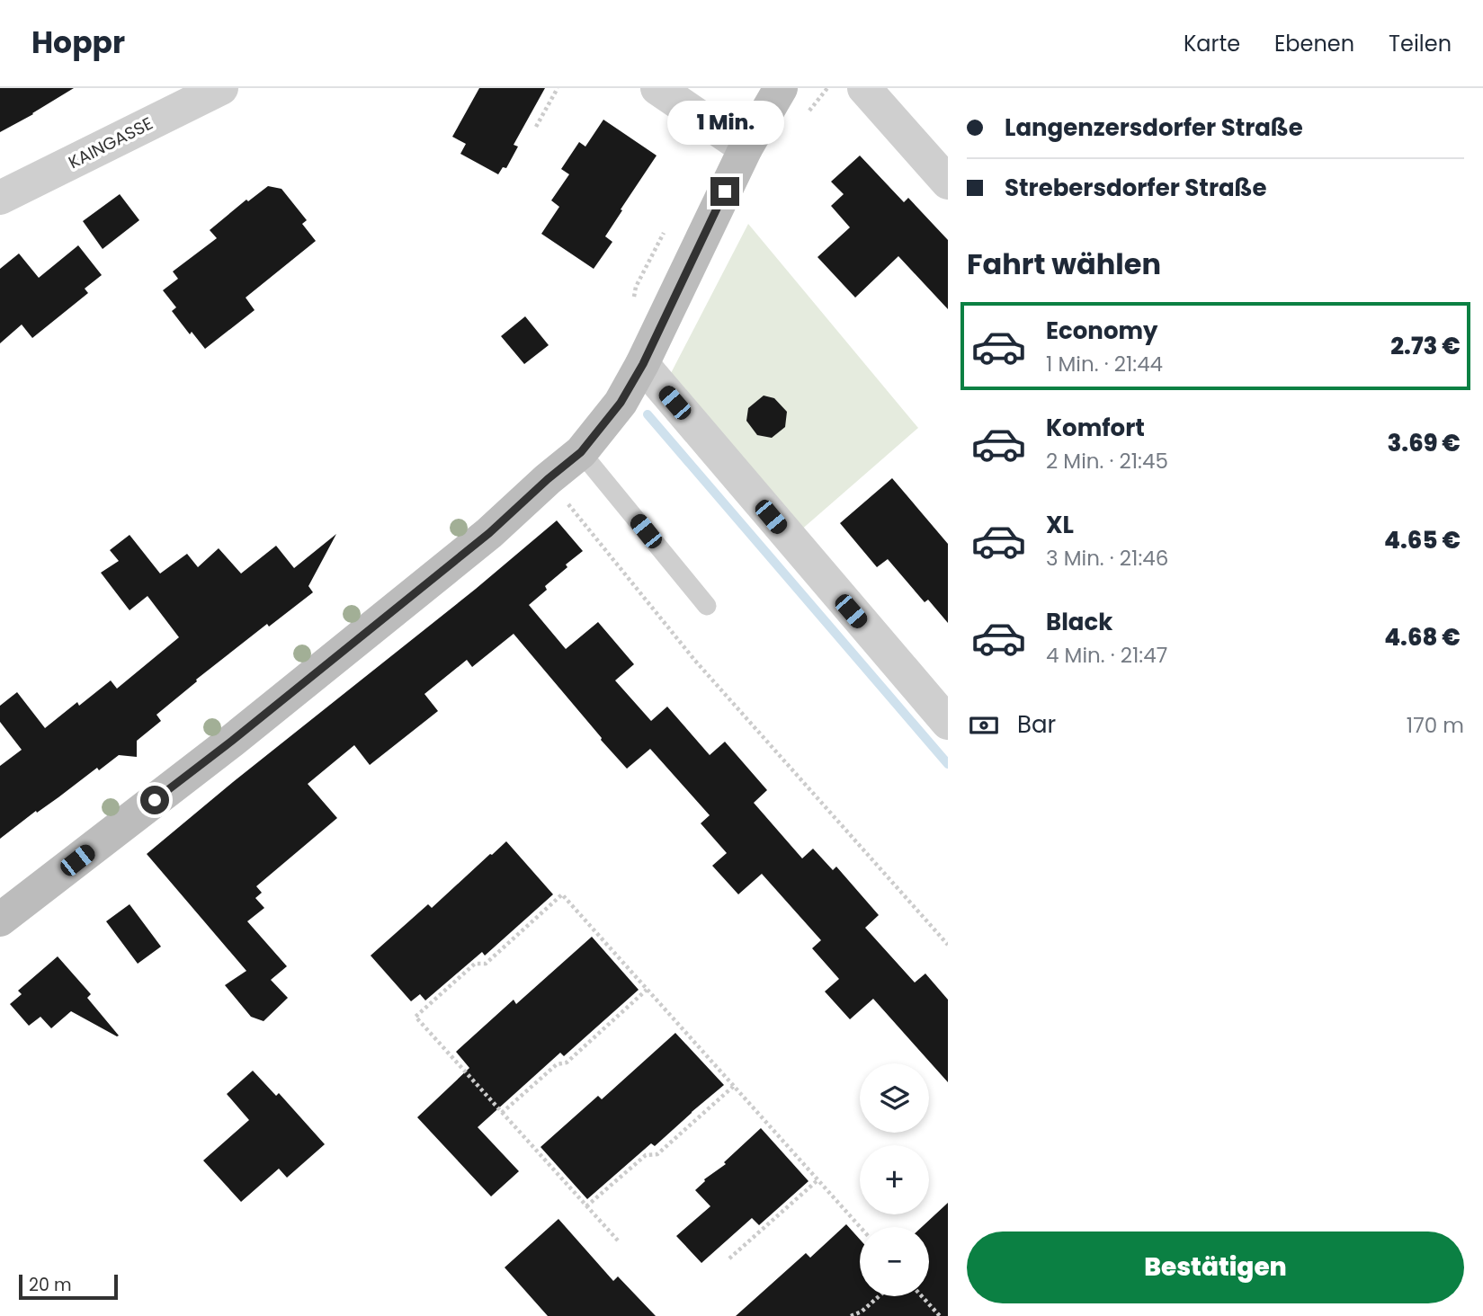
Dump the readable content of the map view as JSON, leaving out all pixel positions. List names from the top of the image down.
{
  "streets": {
    "street": ["KAINGASSE"]
  },
  "scale_bar": "20 m",
  "page": {
    "header": "Hoppr",
    "nav": ["Karte", "Ebenen", "Teilen"],
    "banner": ["Langenzersdorfer Straße", "Strebersdorfer Straße"],
    "bubble": "1 Min.",
    "heading": "Fahrt wählen",
    "list": [
      {
        "name": "Economy",
        "note": "1 Min. · 21:44",
        "value": "2.73 €"
      },
      {
        "name": "Komfort",
        "note": "2 Min. · 21:45",
        "value": "3.69 €"
      },
      {
        "name": "XL",
        "note": "3 Min. · 21:46",
        "value": "4.65 €"
      },
      {
        "name": "Black",
        "note": "4 Min. · 21:47",
        "value": "4.68 €"
      }
    ],
    "pay": ["Bar", "170 m"],
    "map_buttons": ["+", "−"],
    "buttons": "Bestätigen",
    "scale": "20 m"
  }
}
